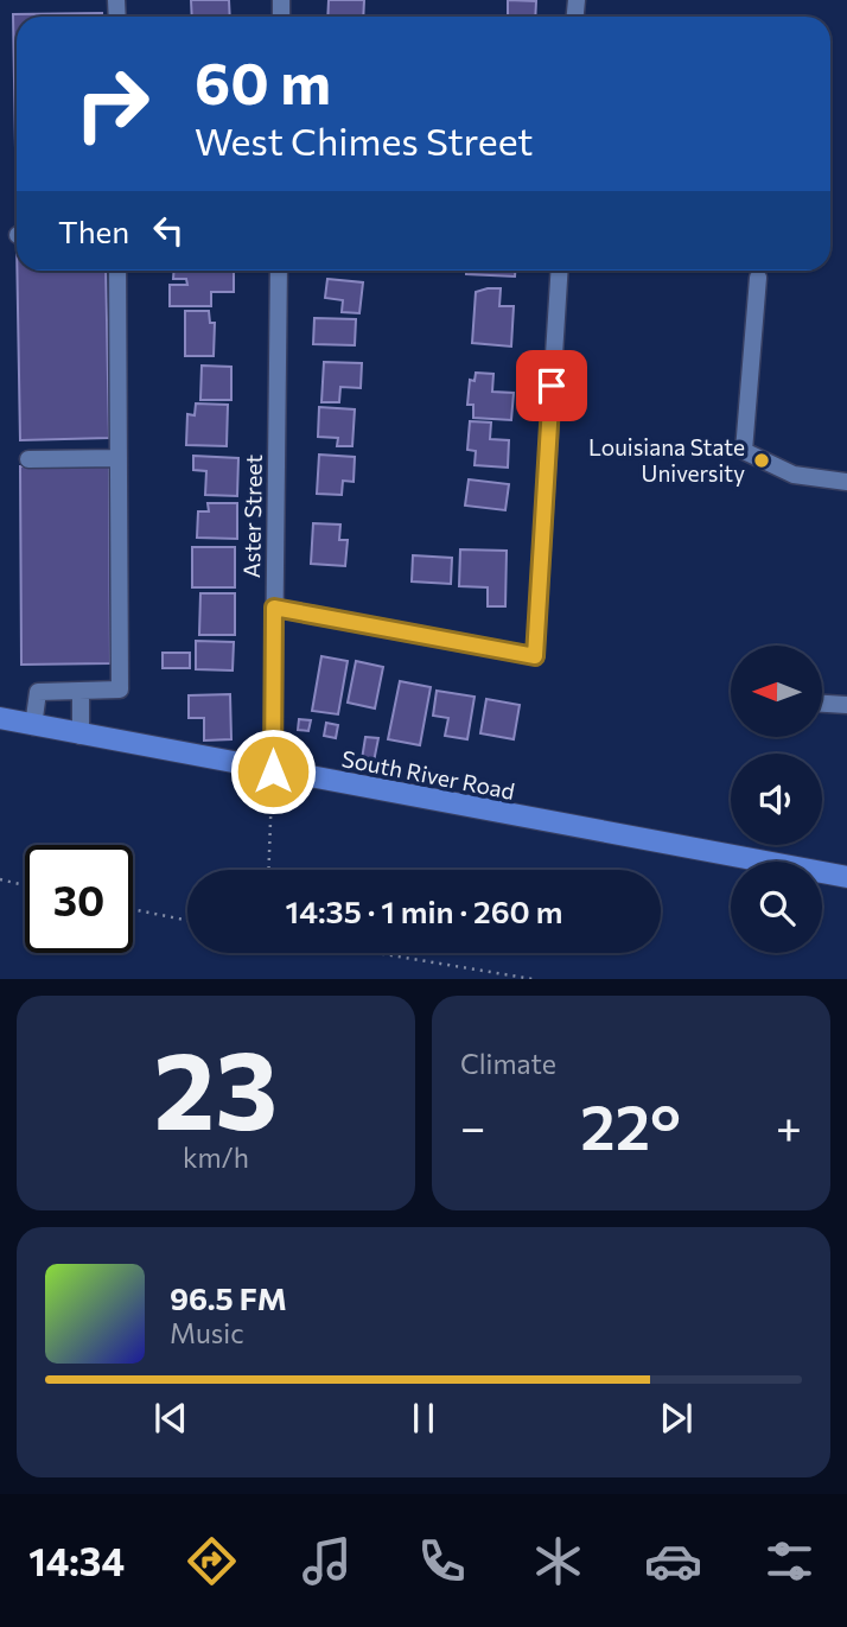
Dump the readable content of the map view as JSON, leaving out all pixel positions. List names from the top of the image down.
{
  "streets": {
    "main road": ["South River Road"],
    "street": ["Aster Street"]
  },
  "crossings": [
    ["Aster Street", "South River Road"]
  ],
  "places": ["Louisiana State University"],
  "north": "left",
  "page": {
    "turn": ["60 m", "West Chimes Street"],
    "then": "Then",
    "limit": "30",
    "trip": "14:35 · 1 min · 260 m",
    "tile": [
      ["23", "km/h"],
      "Climate"
    ],
    "heat": ["−", "22°", "+"],
    "song": ["96.5 FM", "Music"],
    "tabs": "14:34"
  }
}
